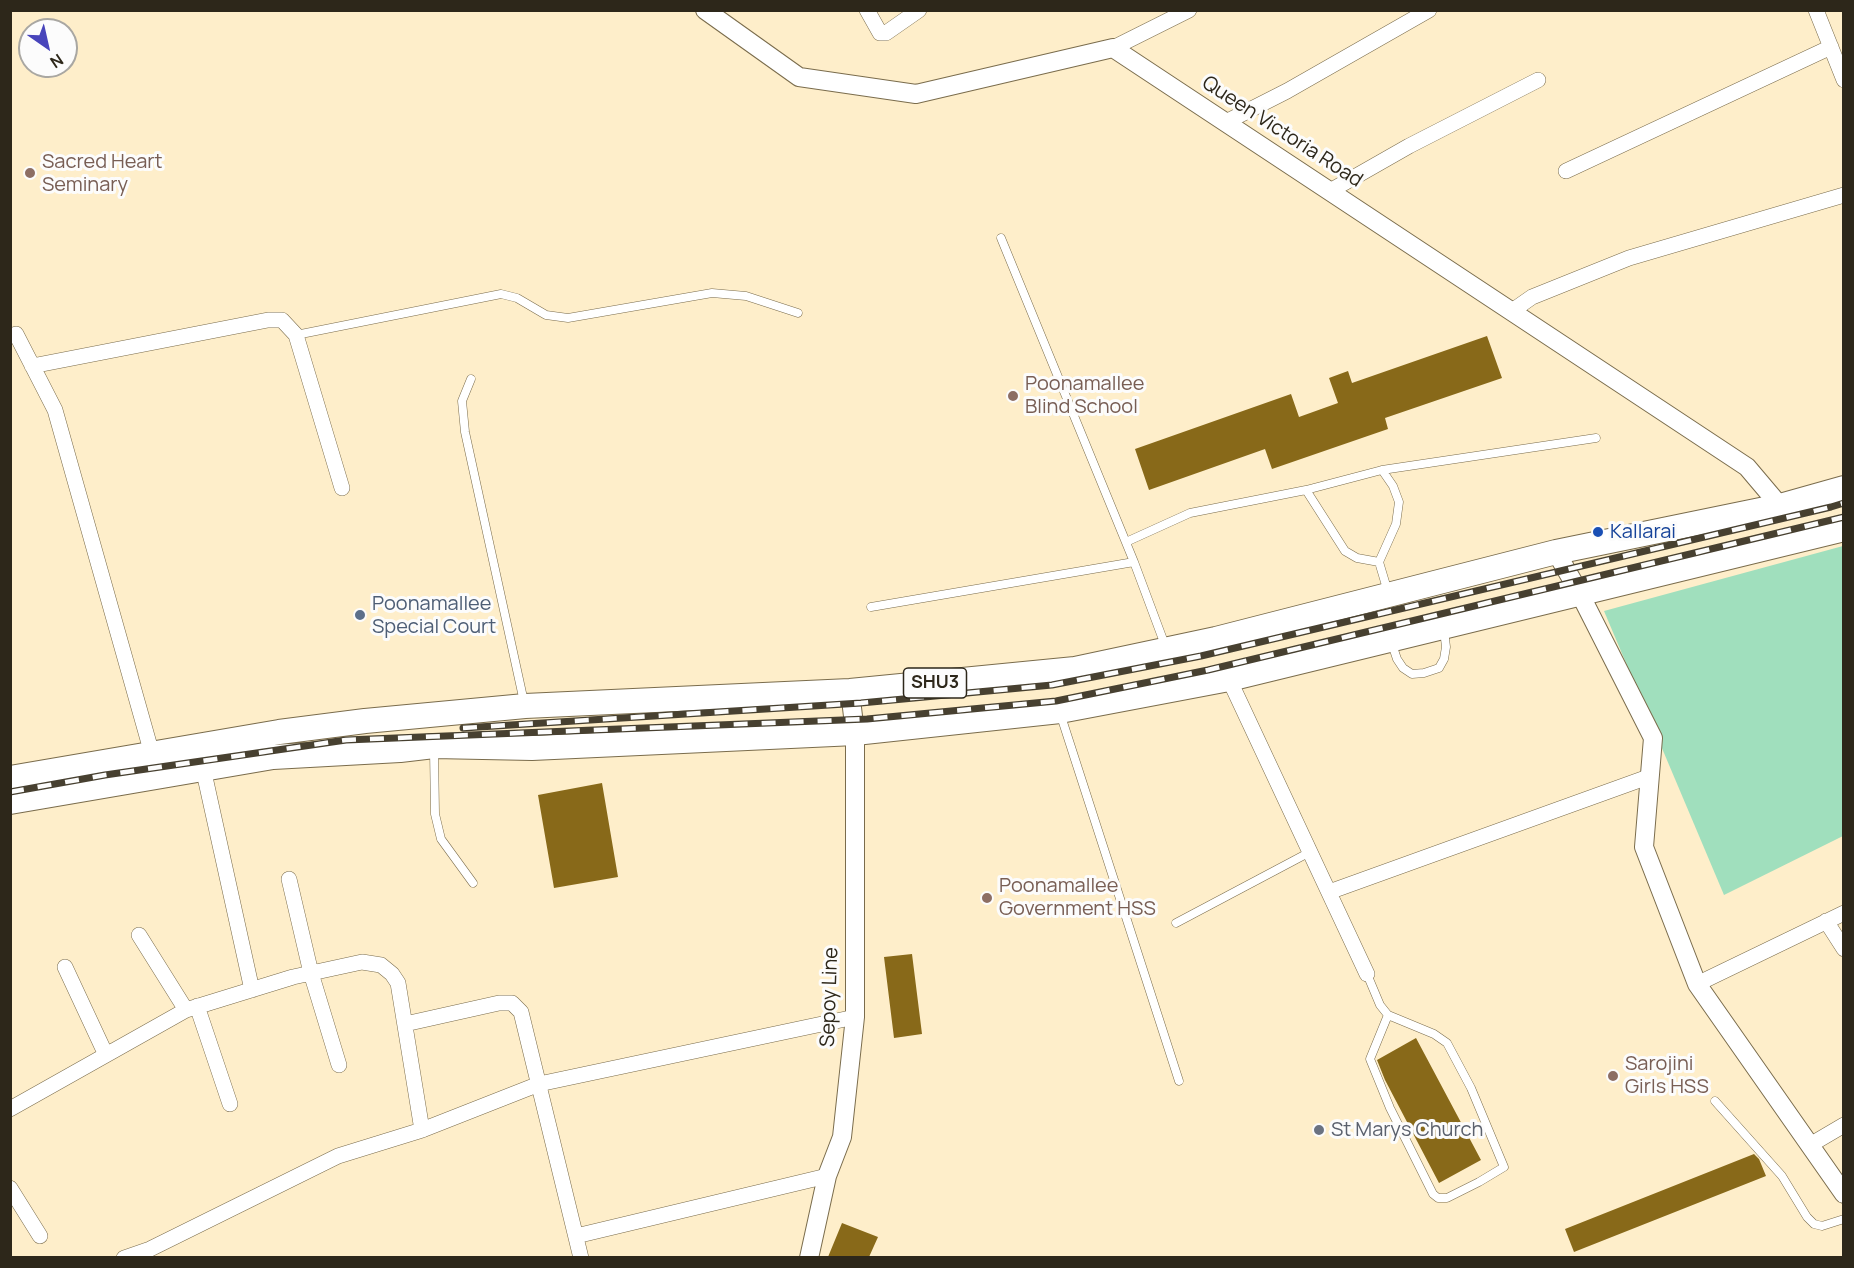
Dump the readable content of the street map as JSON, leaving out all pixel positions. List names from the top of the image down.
{
  "streets": {
    "main road": ["SHU3"],
    "street": ["Queen Victoria Road", "Sepoy Line"]
  },
  "crossings": [
    ["Queen Victoria Road", "SHU3"],
    ["SHU3", "Sepoy Line"]
  ],
  "places": [
    "Sacred Heart Seminary",
    "Poonamallee Blind School",
    "Kallarai",
    "Poonamallee Special Court",
    "Poonamallee Government HSS",
    "Sarojini Girls HSS",
    "St Marys Church"
  ],
  "north": "bottom right"
}
